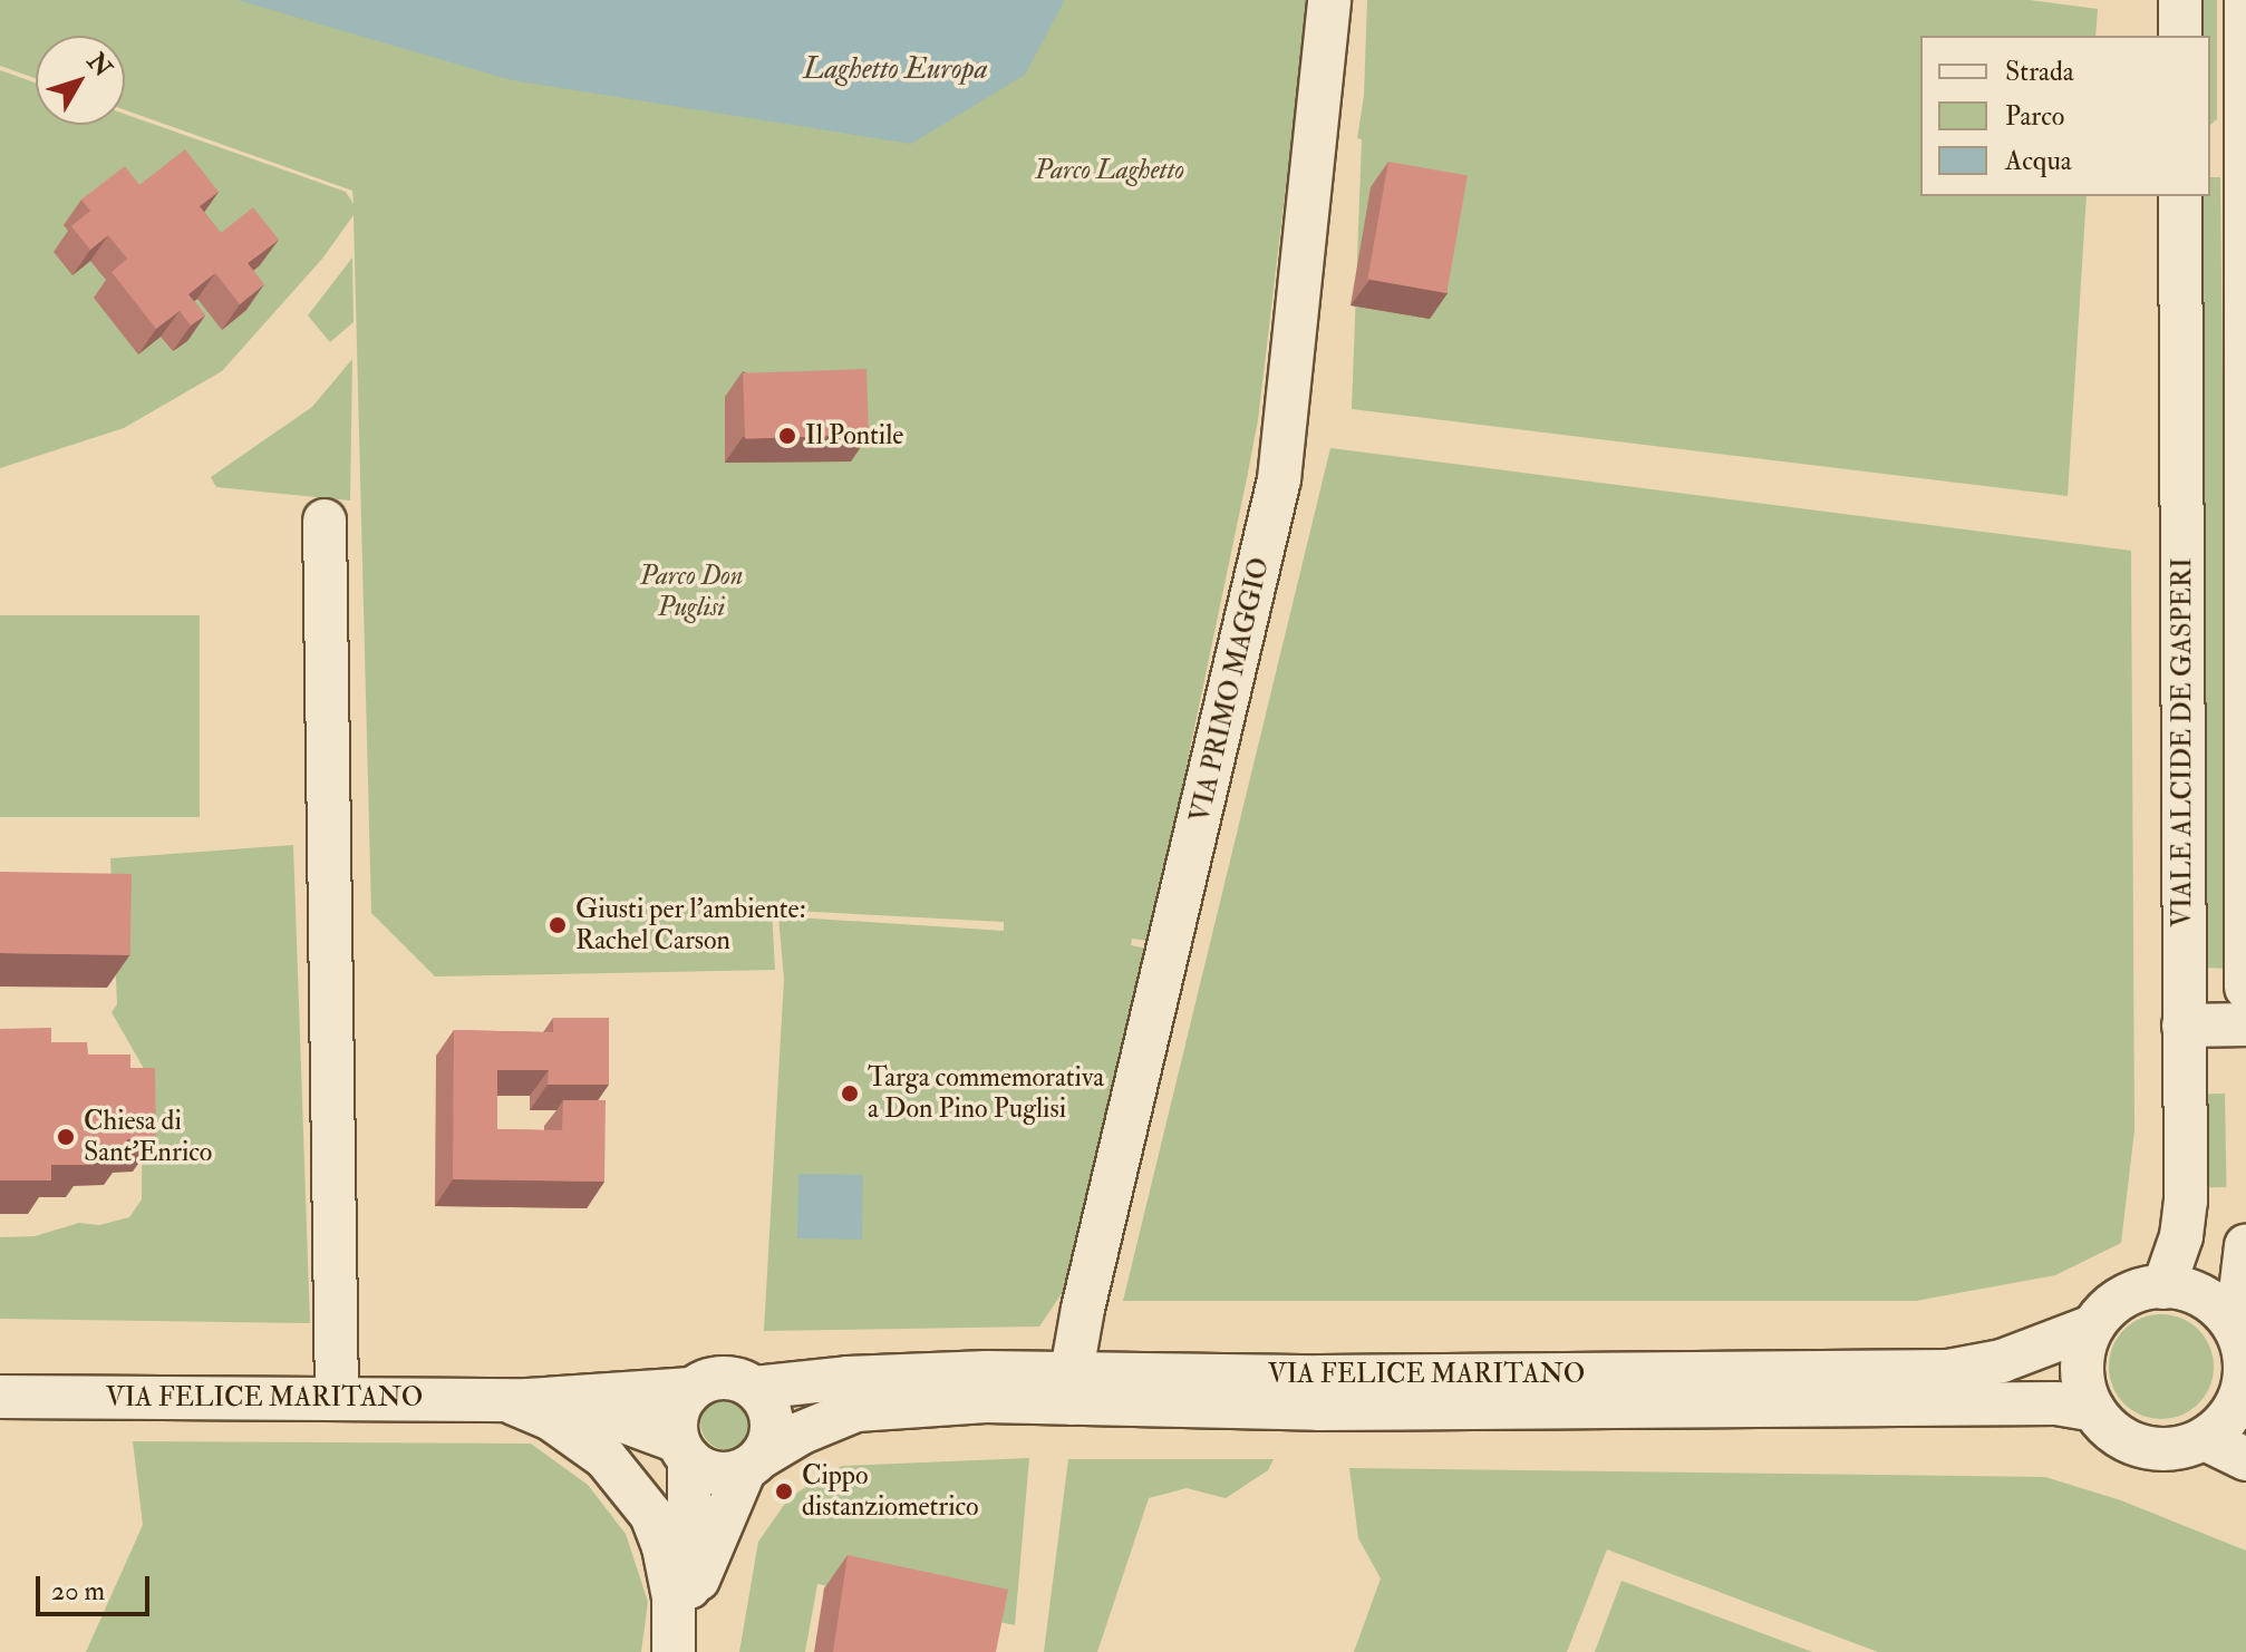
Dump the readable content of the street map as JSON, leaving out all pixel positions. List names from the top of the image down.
{
  "streets": {
    "street": ["VIA PRIMO MAGGIO", "VIALE ALCIDE DE GASPERI", "VIA FELICE MARITANO"]
  },
  "crossings": [
    ["VIA PRIMO MAGGIO", "VIA FELICE MARITANO"],
    ["VIALE ALCIDE DE GASPERI", "VIA FELICE MARITANO"]
  ],
  "water": ["Laghetto Europa"],
  "parks": ["Parco Laghetto", "Parco Don Puglisi"],
  "places": [
    "Il Pontile",
    "Giusti per l'ambiente: Rachel Carson",
    "Targa commemorativa a Don Pino Puglisi",
    "Chiesa di Sant'Enrico",
    "Cippo distanziometrico"
  ],
  "legend": ["Strada", "Parco", "Acqua"],
  "scale_bar": "20 m",
  "north": "top right"
}
